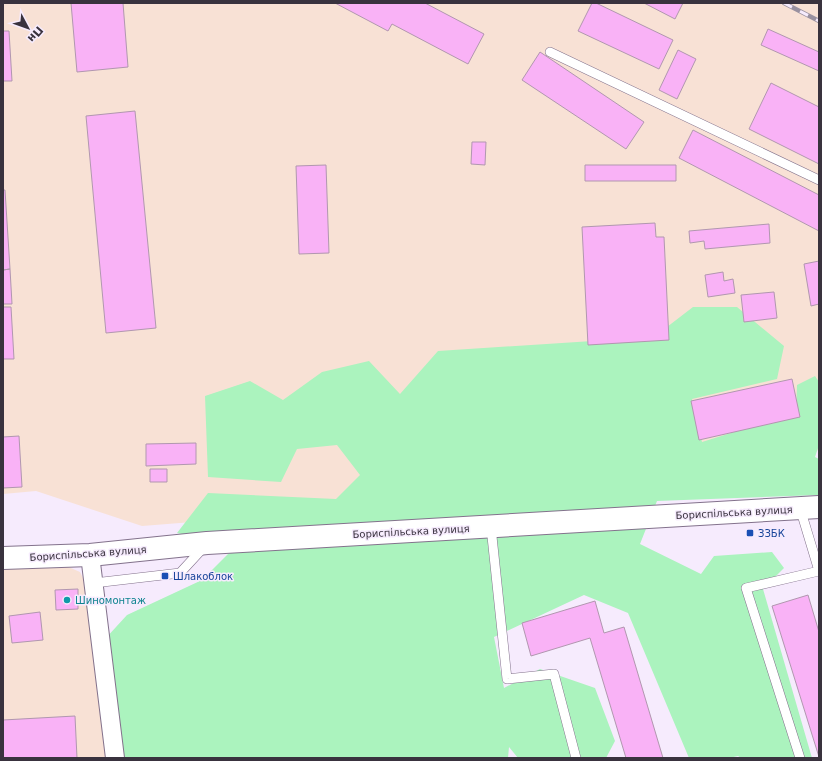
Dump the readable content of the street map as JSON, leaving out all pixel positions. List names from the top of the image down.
{
  "streets": {
    "main road": ["Бориспільська вулиця"]
  },
  "places": {
    "transit": ["ЗЗБК", "Шлакоблок"],
    "other": ["Шиномонтаж"]
  },
  "north": "bottom right"
}
